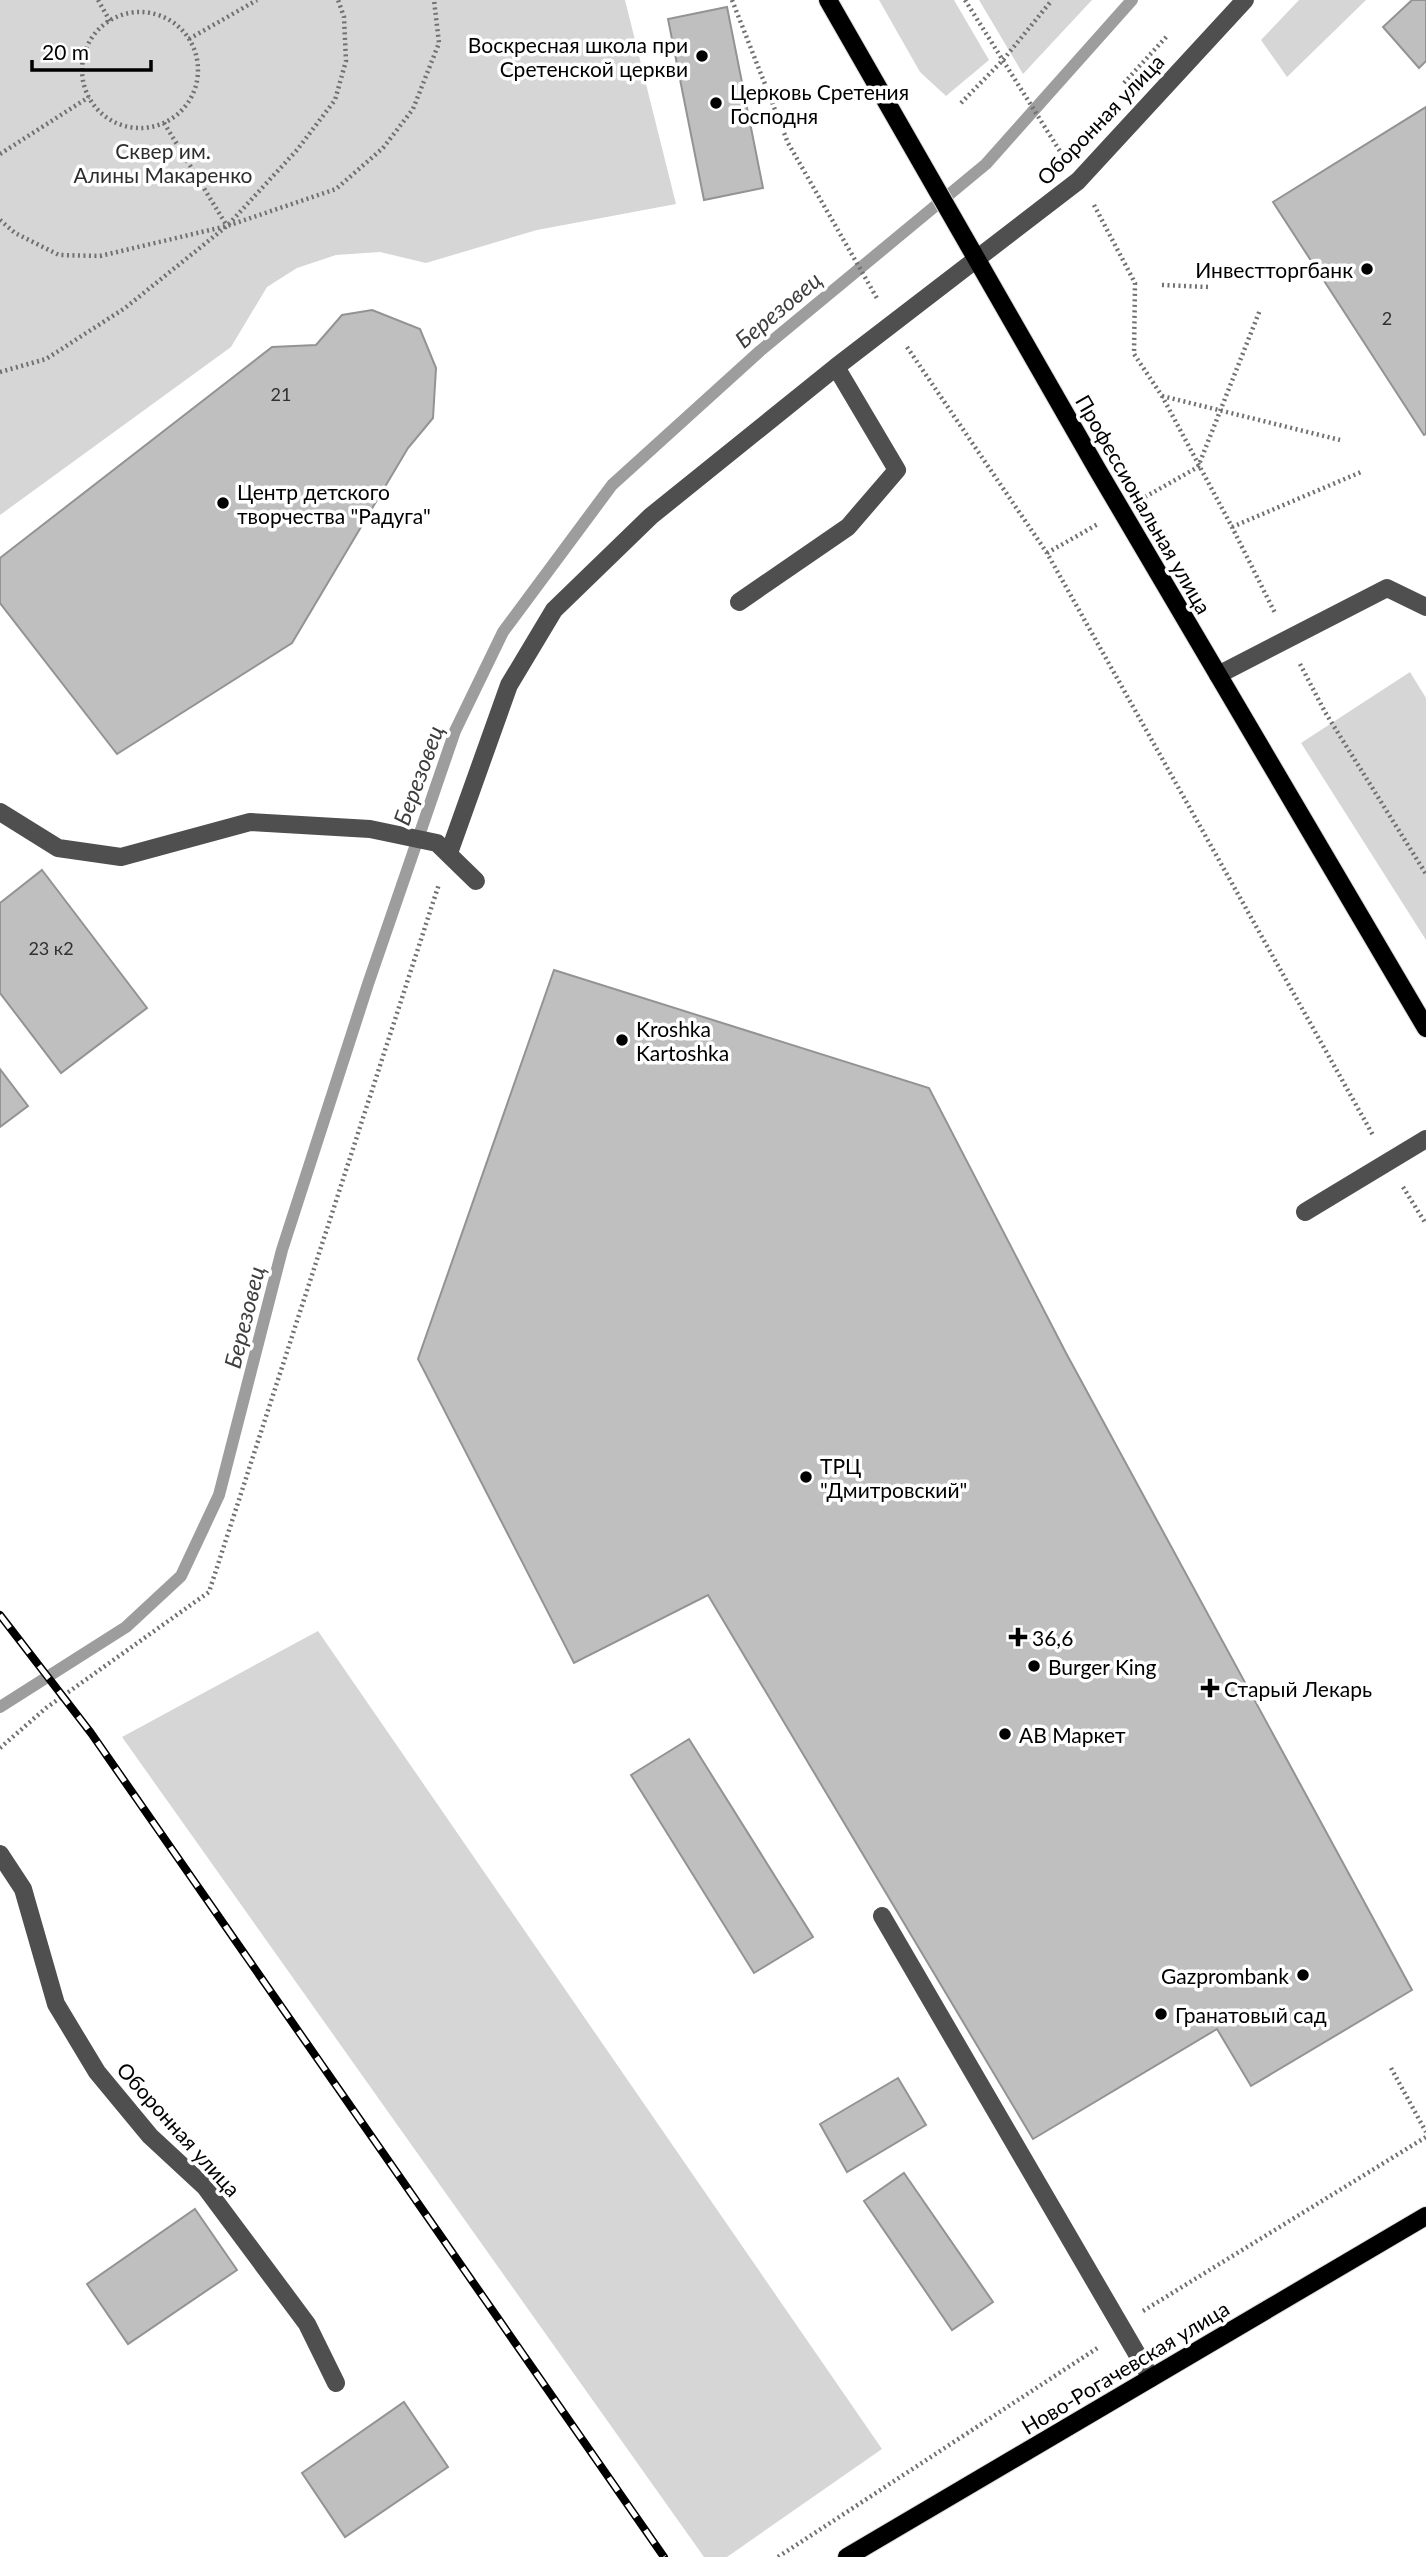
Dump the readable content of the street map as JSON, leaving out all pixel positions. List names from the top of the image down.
{
  "streets": {
    "main road": ["Профессиональная улица", "Ново-Рогачевская улица"],
    "street": ["Оборонная улица"]
  },
  "crossings": [
    ["Оборонная улица", "Профессиональная улица"]
  ],
  "water": ["Березовец"],
  "parks": ["Сквер им. Алины Макаренко"],
  "places": {
    "other": [
      "Воскресная школа при Сретенской церкви",
      "Церковь Сретения Господня",
      "Инвестторгбанк",
      "Центр детского творчества \"Радуга\"",
      "Kroshka Kartoshka",
      "ТРЦ \"Дмитровский\"",
      "Burger King",
      "АВ Маркет",
      "Gazprombank",
      "Гранатовый сад"
    ],
    "health": ["36,6", "Старый Лекарь"]
  },
  "house_numbers": ["2", "21", "23 к2"],
  "scale_bar": "20 m"
}
